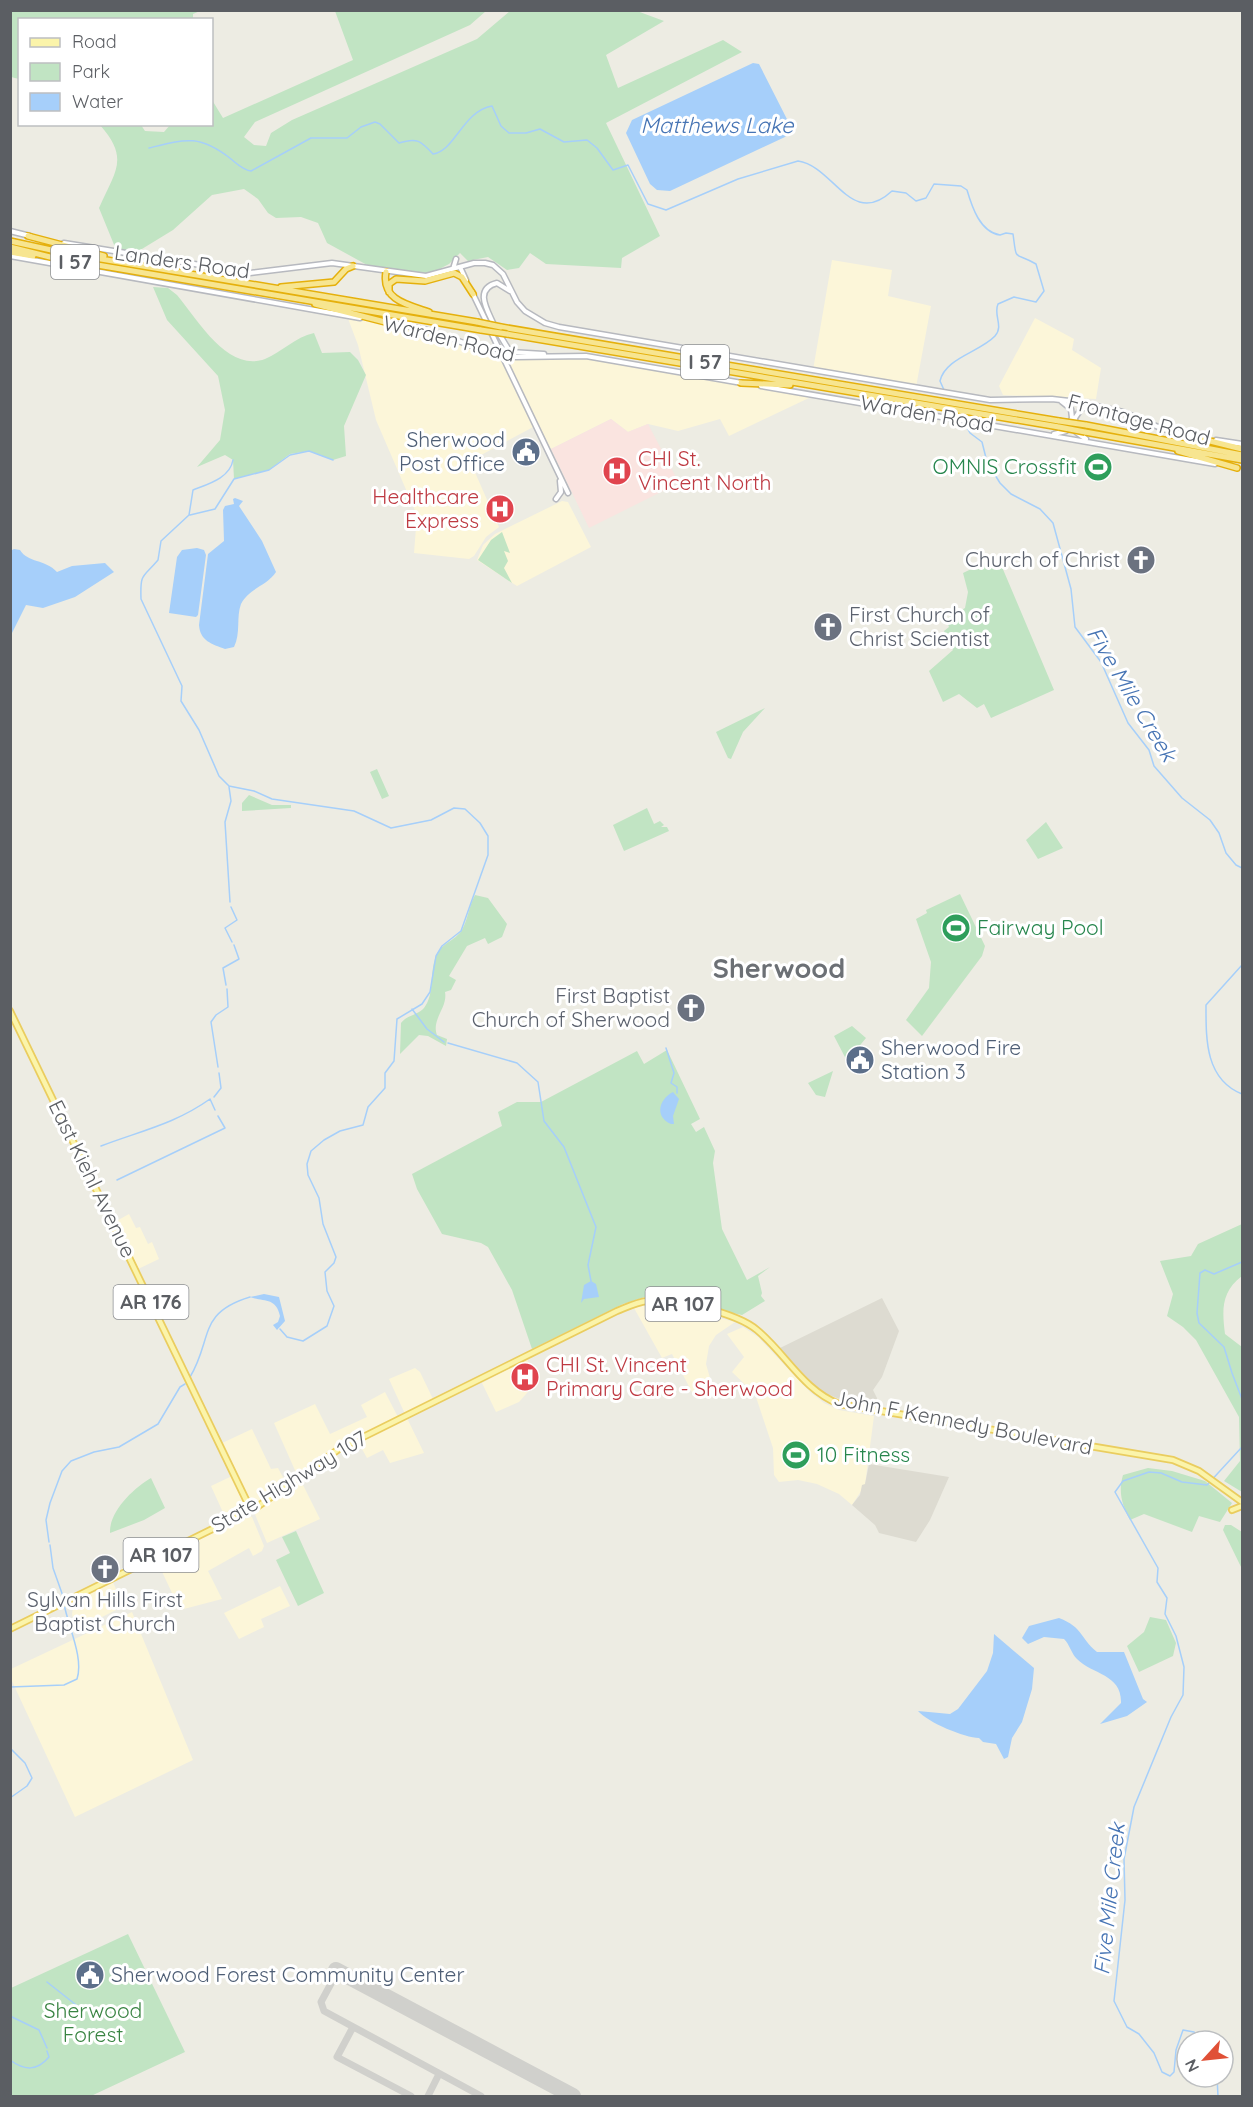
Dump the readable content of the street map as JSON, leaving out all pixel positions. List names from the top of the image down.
{
  "streets": {
    "highway": ["I 57"],
    "main road": [
      "Landers Road",
      "Warden Road",
      "Frontage Road",
      "East Kiehl Avenue",
      "AR 176",
      "AR 107",
      "John F Kennedy Boulevard",
      "State Highway 107"
    ]
  },
  "crossings": [
    ["Landers Road", "Frontage Road"],
    ["East Kiehl Avenue", "State Highway 107"],
    ["John F Kennedy Boulevard", "State Highway 107"]
  ],
  "districts": ["Sherwood"],
  "water": ["Matthews Lake", "Five Mile Creek"],
  "parks": ["Sherwood Forest"],
  "places": {
    "public building": ["Sherwood Post Office", "Sherwood Fire Station 3", "Sherwood Forest Community Center"],
    "sports": ["OMNIS Crossfit", "Fairway Pool", "10 Fitness"],
    "hospital": ["CHI St. Vincent North", "Healthcare Express", "CHI St. Vincent Primary Care - Sherwood"],
    "church": [
      "Church of Christ",
      "First Church of Christ Scientist",
      "First Baptist Church of Sherwood",
      "Sylvan Hills First Baptist Church"
    ]
  },
  "legend": ["Road", "Park", "Water"],
  "north": "bottom left"
}
